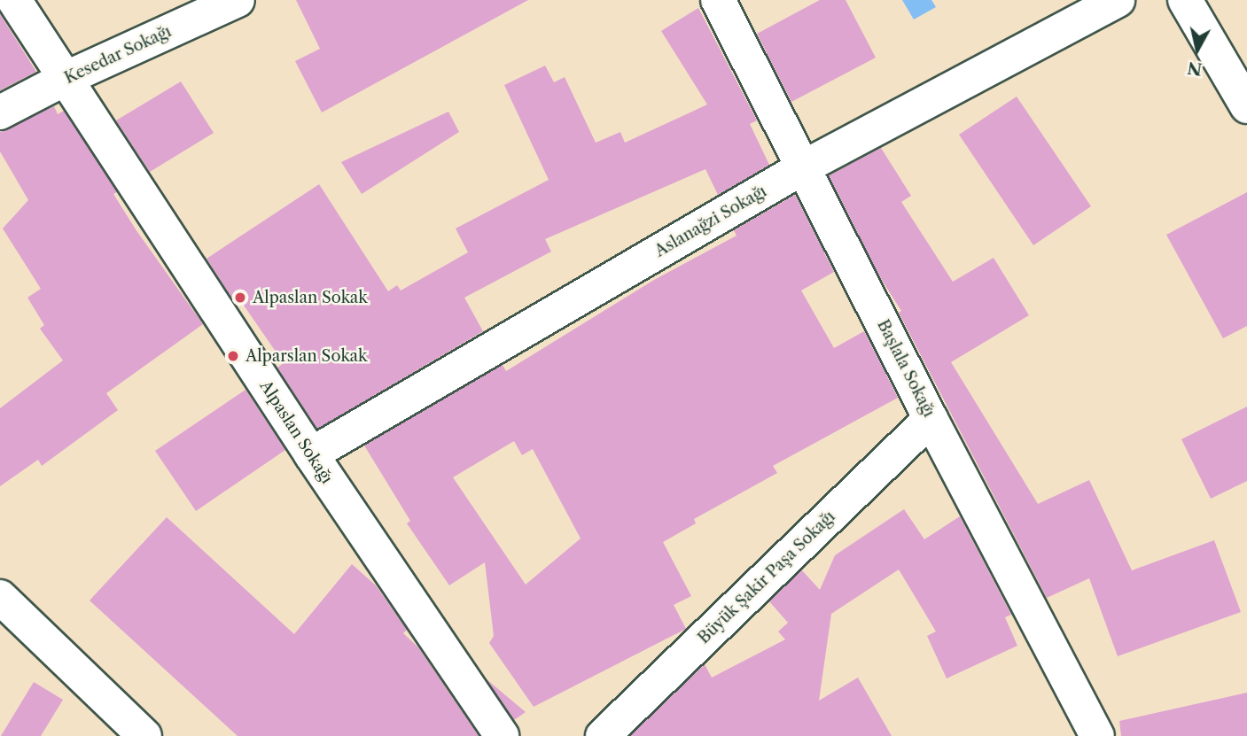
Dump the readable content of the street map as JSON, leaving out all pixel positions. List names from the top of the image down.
{
  "streets": {
    "street": [
      "Kesedar Sokağı",
      "Aslanağzi Sokağı",
      "Başlala Sokağı",
      "Alpaslan Sokağı",
      "Büyük Şakir Paşa Sokağı"
    ]
  },
  "crossings": [
    ["Kesedar Sokağı", "Alpaslan Sokağı"],
    ["Aslanağzi Sokağı", "Başlala Sokağı"],
    ["Aslanağzi Sokağı", "Alpaslan Sokağı"],
    ["Başlala Sokağı", "Büyük Şakir Paşa Sokağı"]
  ],
  "places": ["Alpaslan Sokak", "Alparslan Sokak"],
  "north": "bottom"
}
